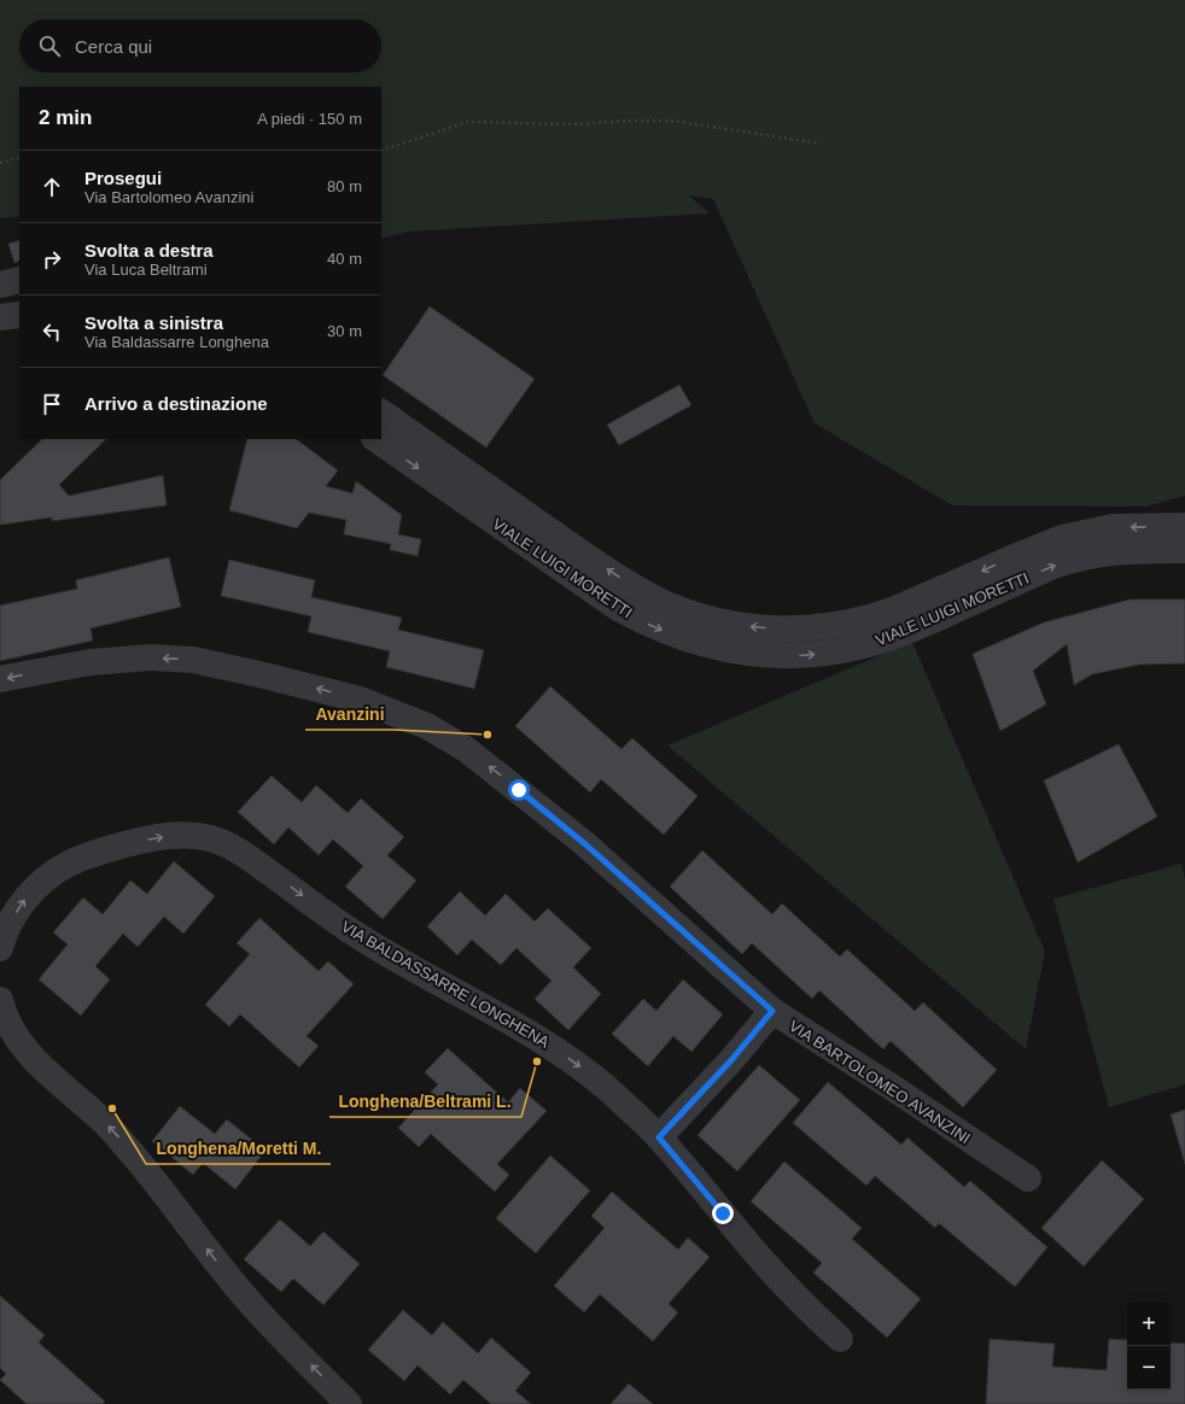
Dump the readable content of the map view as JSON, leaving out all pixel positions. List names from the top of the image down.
{
  "streets": {
    "street": ["VIALE LUIGI MORETTI", "VIA BALDASSARRE LONGHENA", "VIA BARTOLOMEO AVANZINI"]
  },
  "one_way": ["VIA BALDASSARRE LONGHENA", "VIA BARTOLOMEO AVANZINI"],
  "places": ["Avanzini", "Longhena/Beltrami L.", "Longhena/Moretti M."],
  "page": {
    "search": "Cerca qui",
    "heading": ["2 min", "A piedi · 150 m"],
    "list": [
      ["Prosegui", "Via Bartolomeo Avanzini", "80 m"],
      ["Svolta a destra", "Via Luca Beltrami", "40 m"],
      ["Svolta a sinistra", "Via Baldassarre Longhena", "30 m"],
      "Arrivo a destinazione"
    ],
    "map_buttons": ["+", "−"]
  }
}
